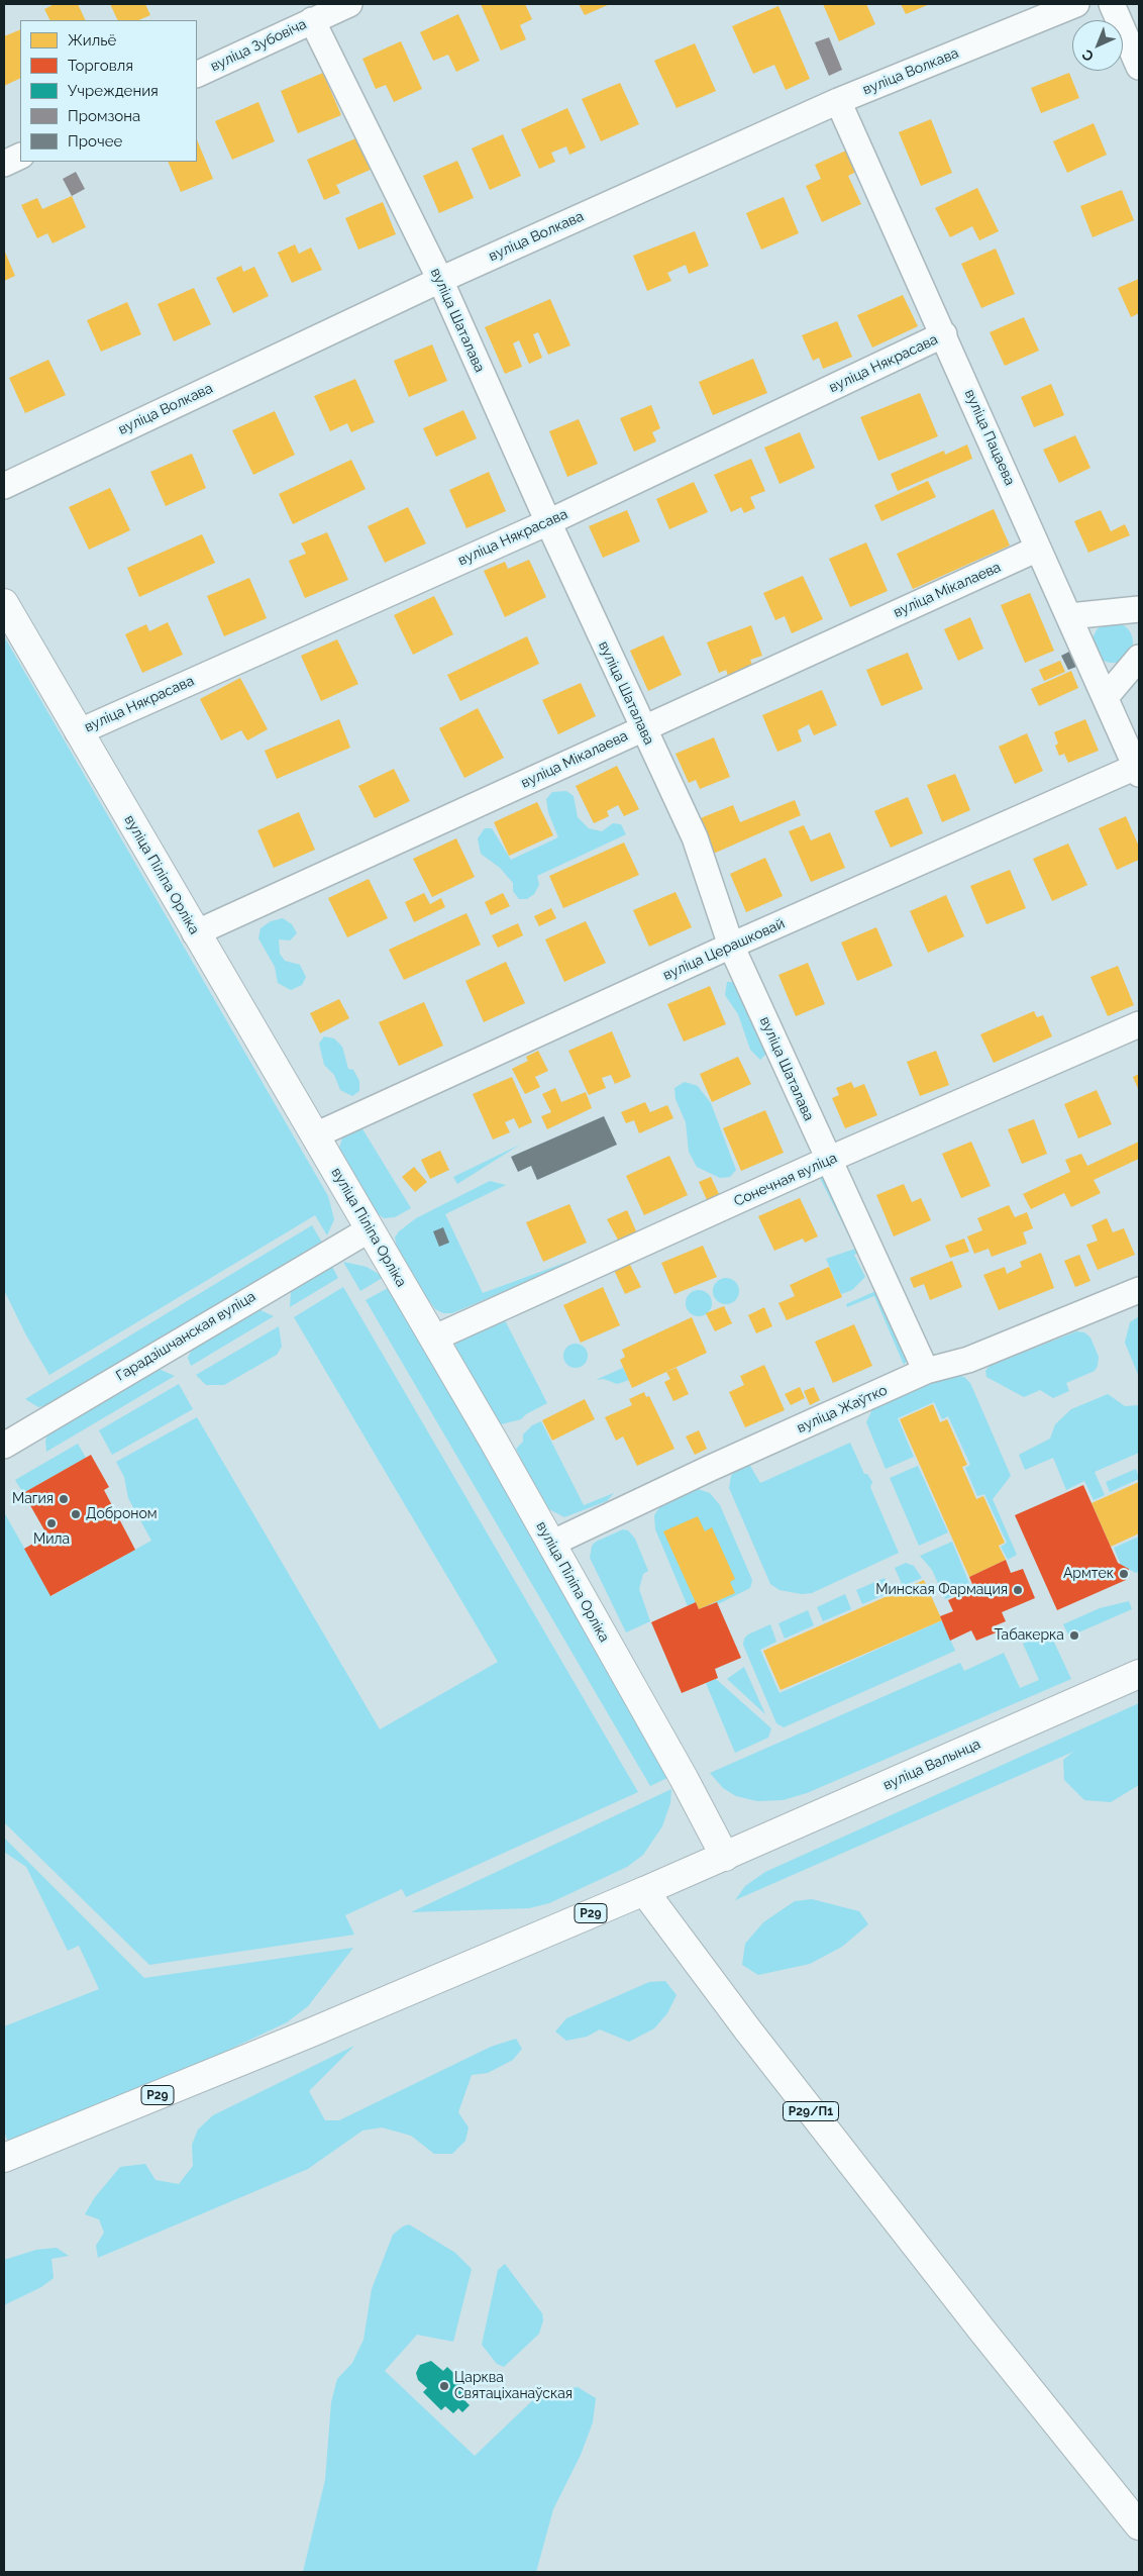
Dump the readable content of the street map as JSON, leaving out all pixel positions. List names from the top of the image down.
{
  "streets": {
    "main road": [
      "вуліца Піліпа Орліка",
      "вуліца Валынца",
      "Р29",
      "Р29/П1"
    ],
    "street": [
      "вуліца Зубовіча",
      "вуліца Волкава",
      "вуліца Шаталава",
      "вуліца Някрасава",
      "вуліца Пацаева",
      "вуліца Мікалаева",
      "вуліца Церашковай",
      "Сонечная вуліца",
      "Гарадзішчанская вуліца",
      "вуліца Жаўтко"
    ]
  },
  "crossings": [
    ["вуліца Зубовіча", "вуліца Шаталава"],
    ["вуліца Волкава", "вуліца Шаталава"],
    ["вуліца Волкава", "вуліца Пацаева"],
    ["вуліца Шаталава", "вуліца Някрасава"],
    ["вуліца Шаталава", "вуліца Мікалаева"],
    ["вуліца Шаталава", "вуліца Церашковай"],
    ["вуліца Шаталава", "Сонечная вуліца"],
    ["вуліца Шаталава", "вуліца Жаўтко"],
    ["вуліца Някрасава", "вуліца Пацаева"],
    ["вуліца Някрасава", "вуліца Піліпа Орліка"],
    ["вуліца Пацаева", "вуліца Мікалаева"],
    ["вуліца Пацаева", "вуліца Церашковай"],
    ["вуліца Мікалаева", "вуліца Піліпа Орліка"],
    ["вуліца Піліпа Орліка", "вуліца Церашковай"],
    ["вуліца Піліпа Орліка", "Сонечная вуліца"],
    ["вуліца Піліпа Орліка", "Гарадзішчанская вуліца"],
    ["вуліца Піліпа Орліка", "вуліца Жаўтко"],
    ["вуліца Піліпа Орліка", "вуліца Валынца"],
    ["вуліца Піліпа Орліка", "Р29"],
    ["вуліца Валынца", "Р29"],
    ["Р29", "Р29/П1"]
  ],
  "places": [
    "Магия",
    "Доброном",
    "Мила",
    "Армтек",
    "Минская Фармация",
    "Табакерка",
    "Царква Святаціханаўская"
  ],
  "legend": [
    "Жильё",
    "Торговля",
    "Учреждения",
    "Промзона",
    "Прочее"
  ],
  "north": "bottom left"
}
